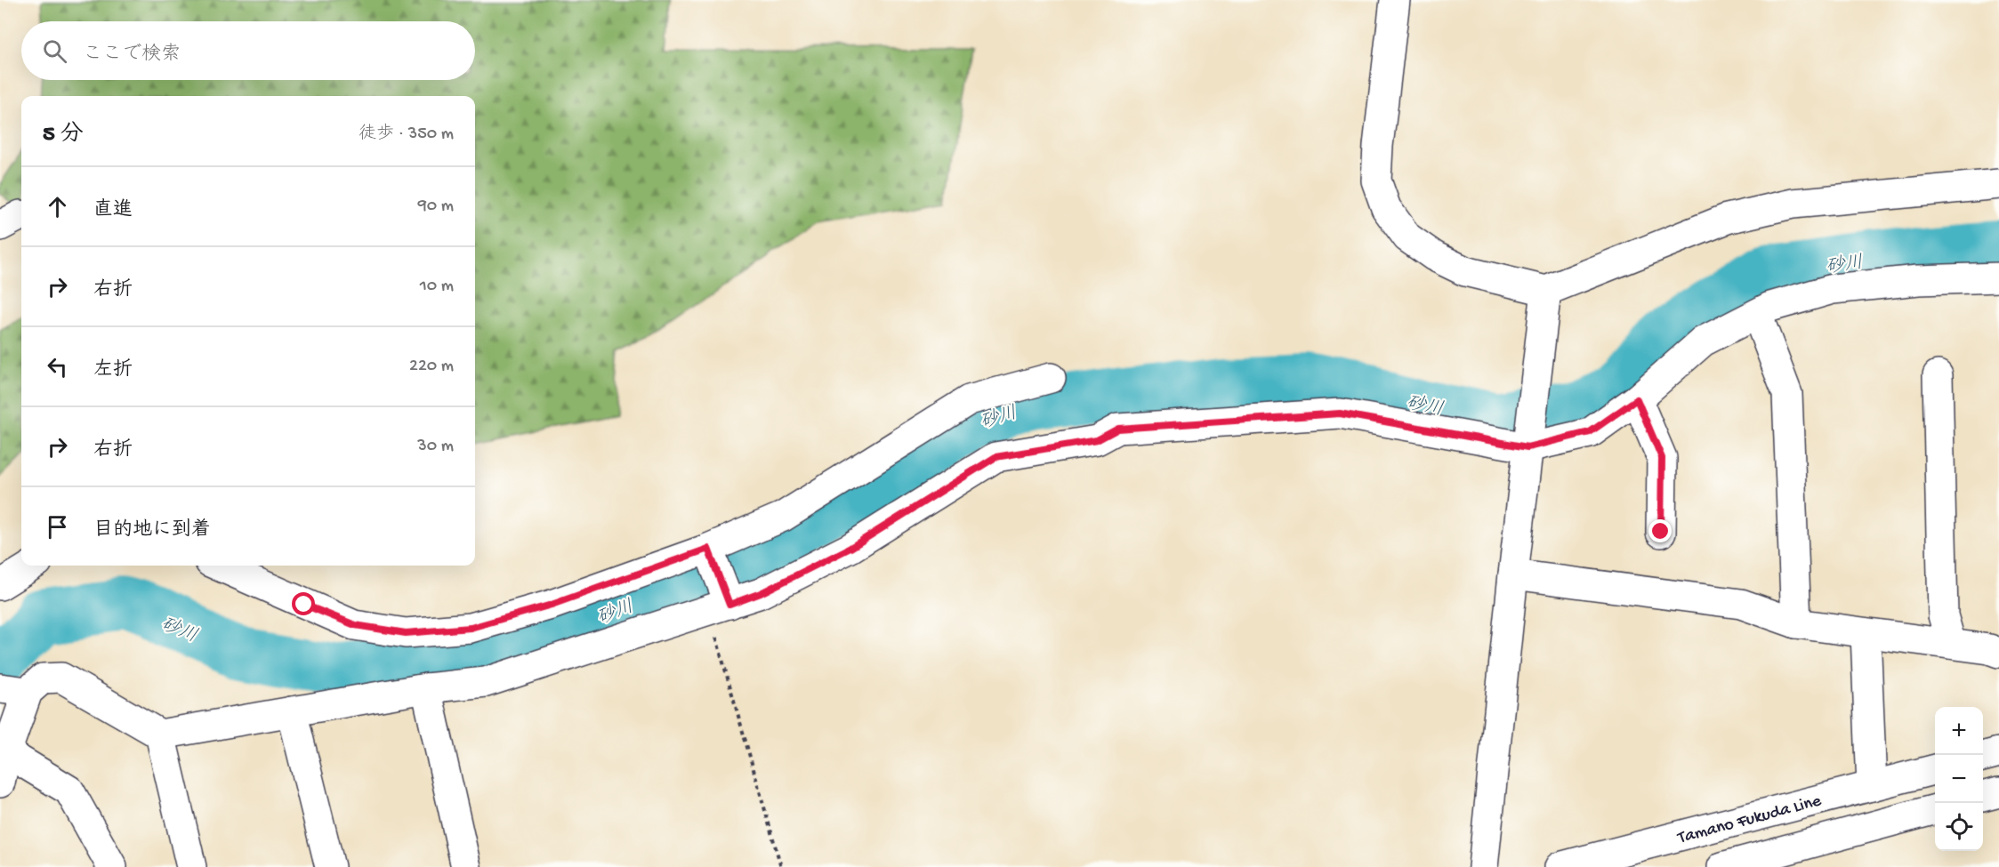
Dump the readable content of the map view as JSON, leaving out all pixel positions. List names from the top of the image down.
{
  "streets": {
    "street": ["Tamano Fukuda Line"]
  },
  "water": ["砂川"],
  "page": {
    "search": "ここで検索",
    "heading": ["5 分", "徒歩 · 350 m"],
    "list": [
      ["直進", "90 m"],
      ["右折", "10 m"],
      ["左折", "220 m"],
      ["右折", "30 m"],
      "目的地に到着"
    ],
    "map_buttons": ["+", "−"]
  }
}
